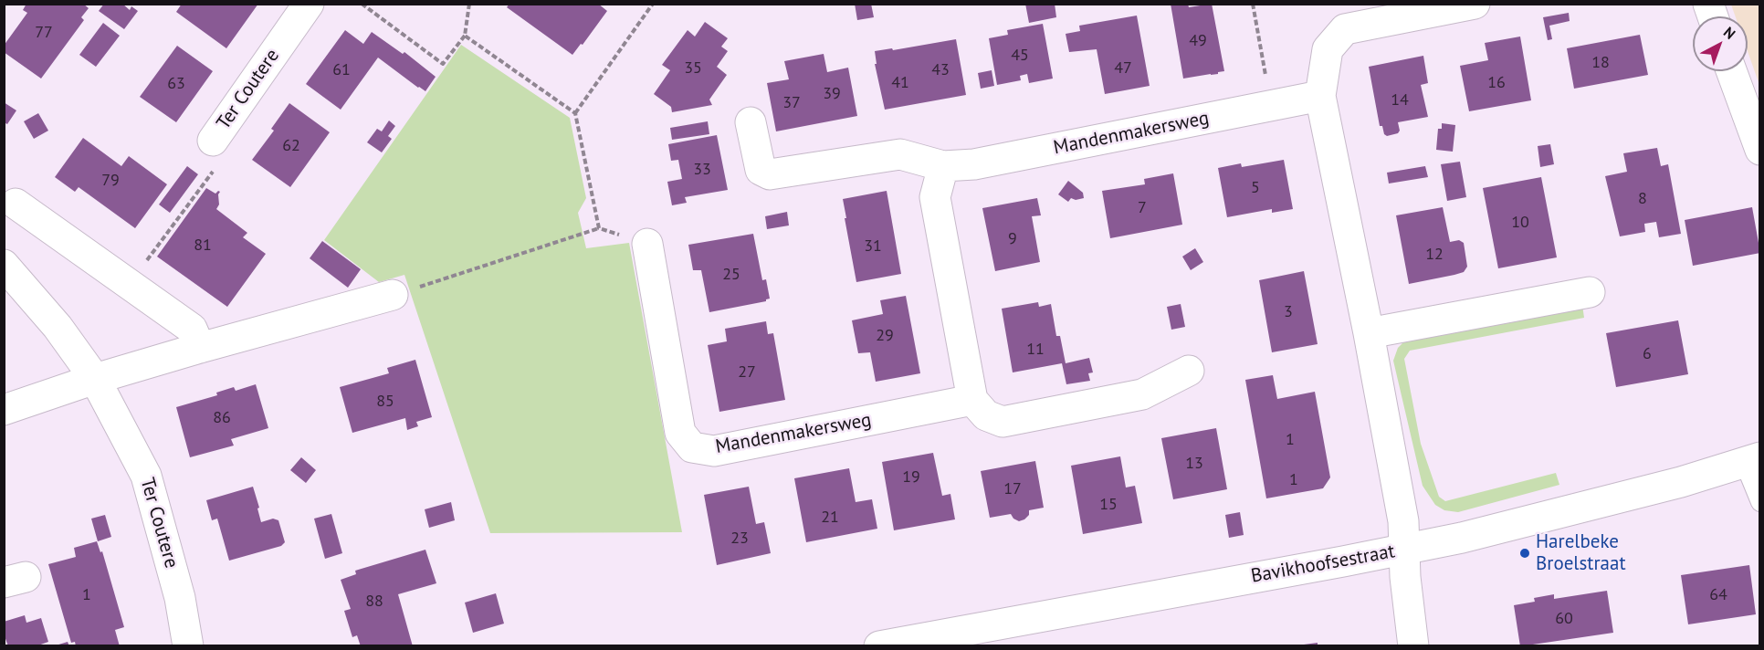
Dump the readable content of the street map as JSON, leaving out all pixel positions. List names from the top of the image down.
{
  "streets": {
    "street": ["Ter Coutere", "Mandenmakersweg", "Bavikhoofsestraat"]
  },
  "places": ["Harelbeke Broelstraat"],
  "house_numbers": [
    "77",
    "49",
    "45",
    "18",
    "35",
    "47",
    "61",
    "43",
    "41",
    "16",
    "63",
    "39",
    "14",
    "37",
    "62",
    "33",
    "79",
    "5",
    "8",
    "7",
    "10",
    "9",
    "81",
    "31",
    "12",
    "25",
    "3",
    "29",
    "11",
    "6",
    "27",
    "85",
    "86",
    "1",
    "13",
    "19",
    "1",
    "17",
    "15",
    "21",
    "23",
    "1",
    "64",
    "88",
    "60"
  ],
  "north": "top right"
}
